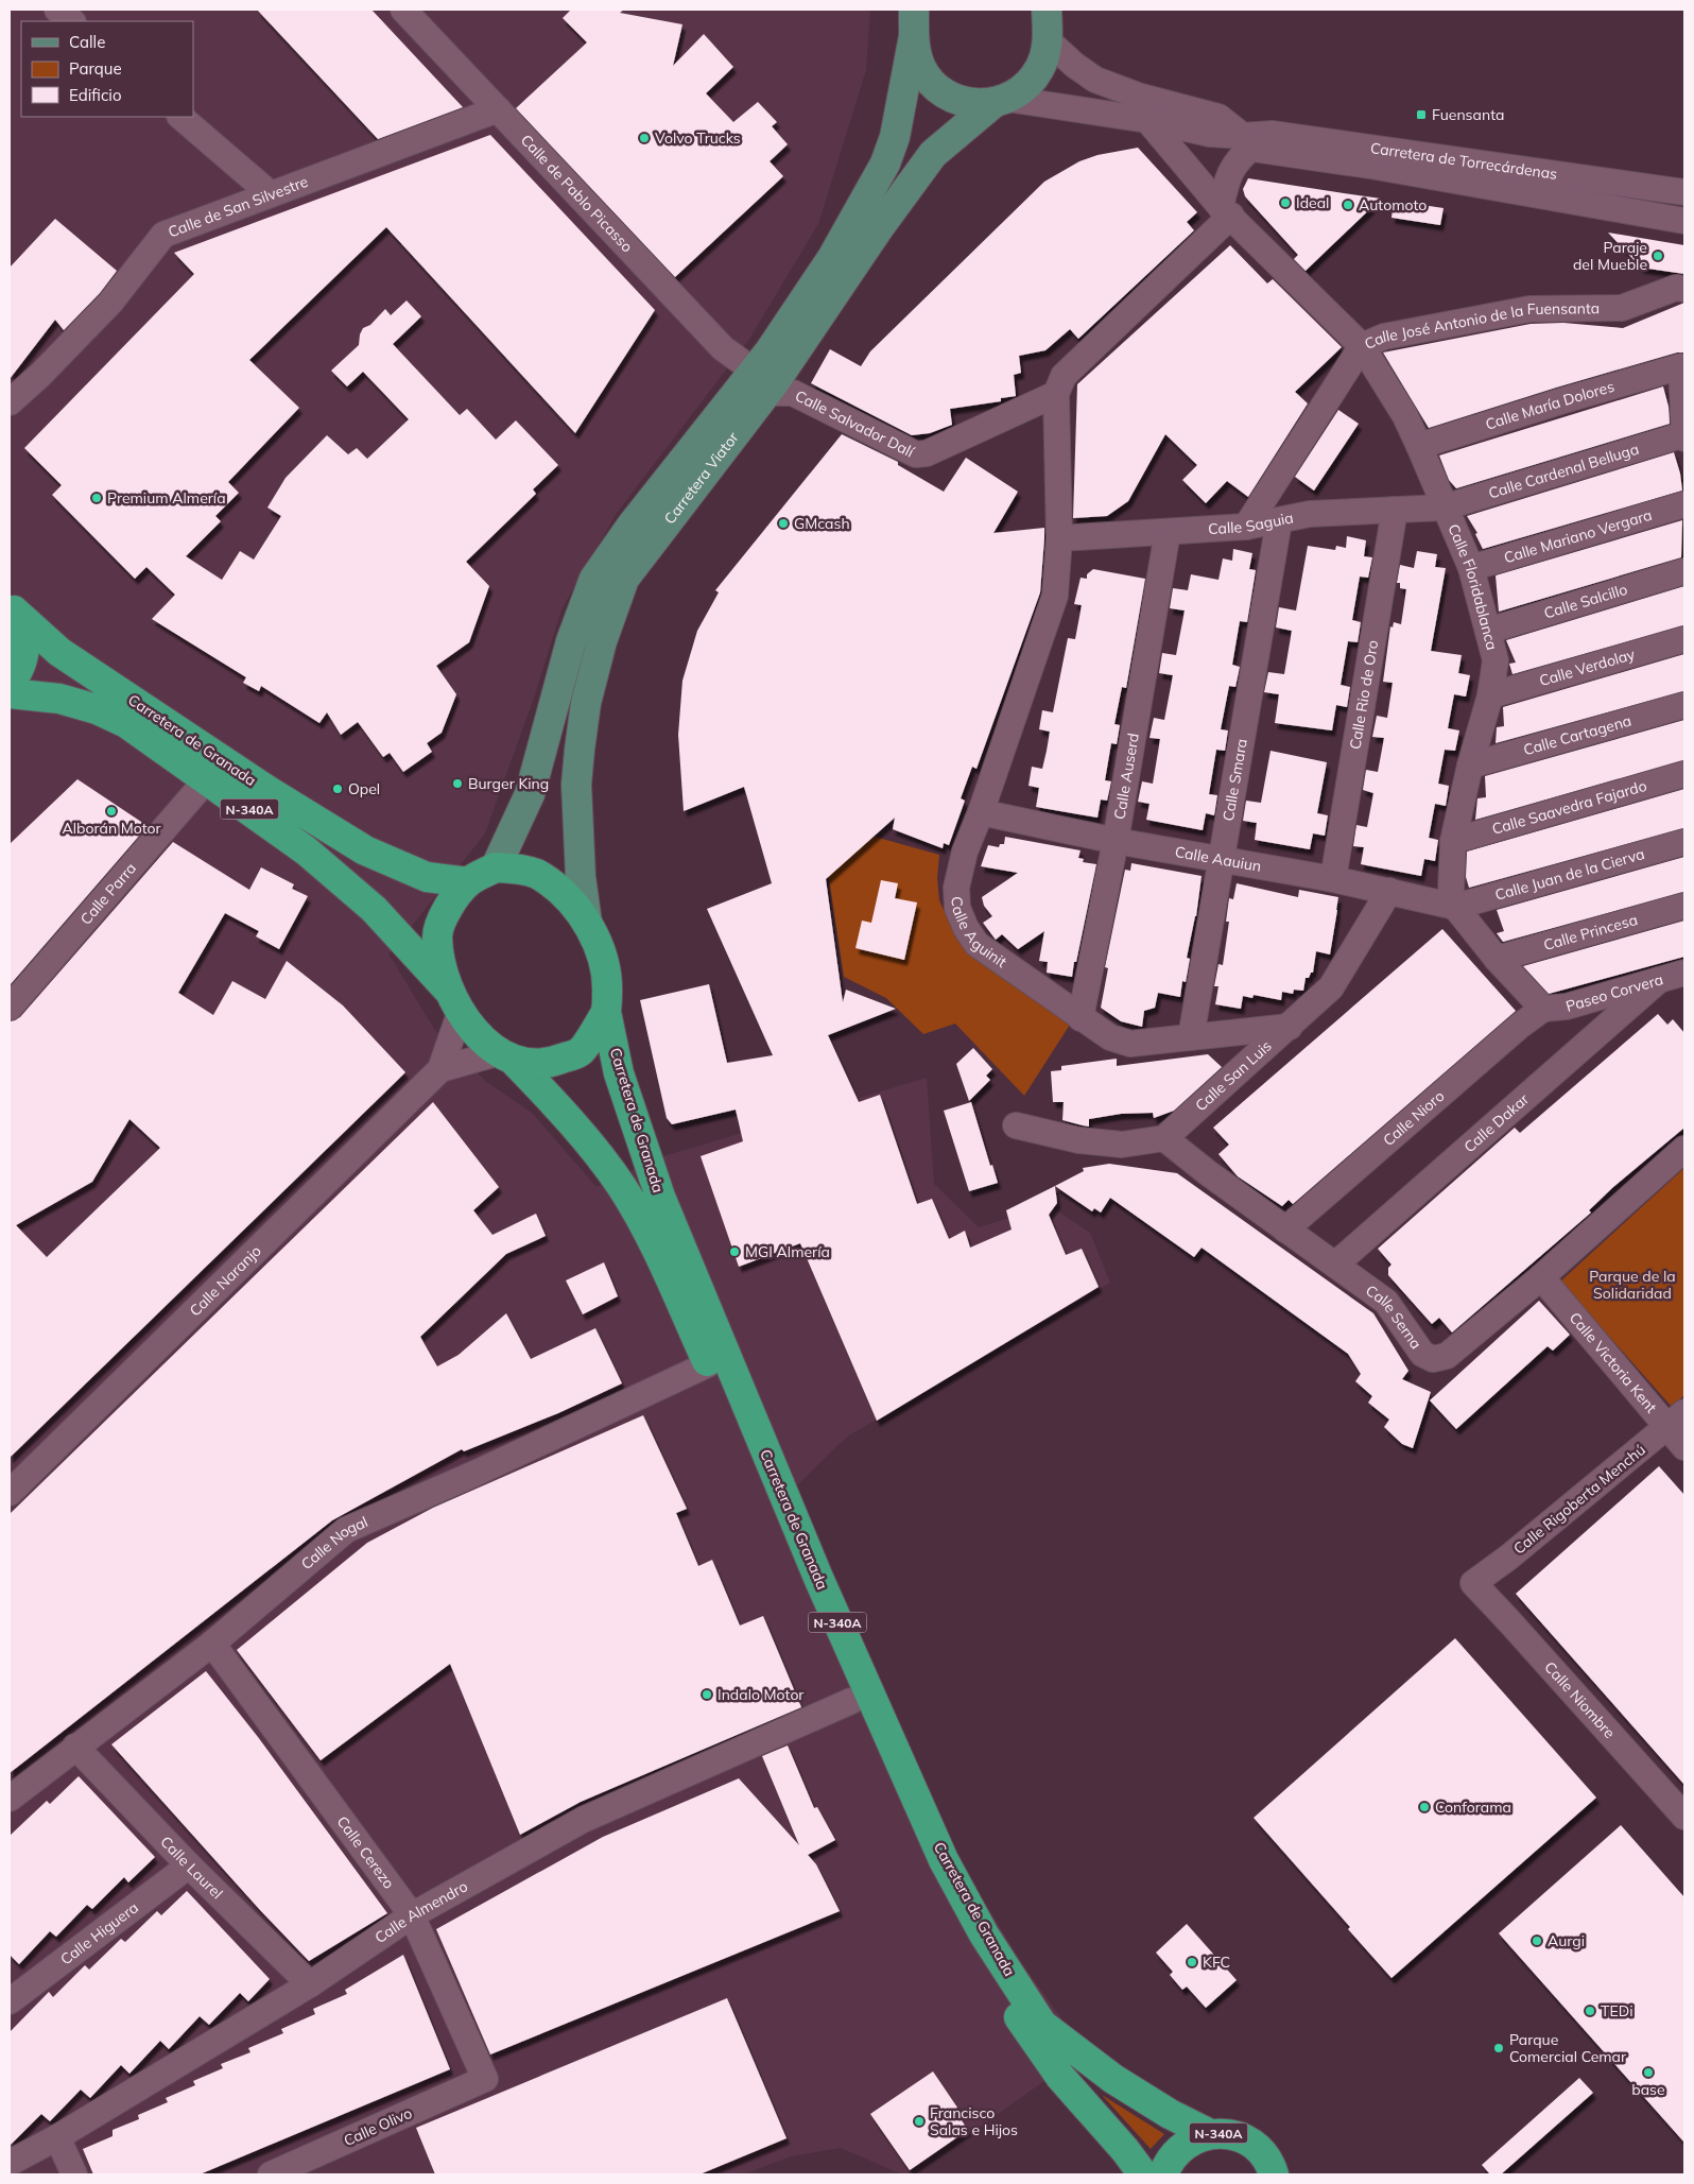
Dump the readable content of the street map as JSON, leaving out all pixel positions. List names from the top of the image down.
{
  "streets": {
    "highway": ["Carretera de Granada", "N-340A"],
    "main road": ["Carretera Viator"],
    "street": [
      "Carretera de Torrecárdenas",
      "Calle de Pablo Picasso",
      "Calle de San Silvestre",
      "Calle José Antonio de la Fuensanta",
      "Calle María Dolores",
      "Calle Salvador Dalí",
      "Calle Cardenal Belluga",
      "Calle Saguia",
      "Calle Mariano Vergara",
      "Calle Floridablanca",
      "Calle Salcillo",
      "Calle Verdolay",
      "Calle Rio de Oro",
      "Calle Cartagena",
      "Calle Auserd",
      "Calle Smara",
      "Calle Saavedra Fajardo",
      "Calle Aauiun",
      "Calle Juan de la Cierva",
      "Calle Parra",
      "Calle Aguinit",
      "Calle Princesa",
      "Paseo Corvera",
      "Calle San Luis",
      "Calle Nioro",
      "Calle Dakar",
      "Calle Naranjo",
      "Calle Serna",
      "Calle Victoria Kent",
      "Calle Rigoberta Menchú",
      "Calle Nogal",
      "Calle Niombre",
      "Calle Cerezo",
      "Calle Laurel",
      "Calle Almendro",
      "Calle Higuera",
      "Calle Olivo"
    ]
  },
  "crossings": [
    ["Carretera de Torrecárdenas", "Carretera Viator"],
    ["Carretera de Torrecárdenas", "Calle Floridablanca"],
    ["Calle de Pablo Picasso", "Calle de San Silvestre"],
    ["Calle de Pablo Picasso", "Calle Salvador Dalí"],
    ["Calle de Pablo Picasso", "Carretera Viator"],
    ["Calle José Antonio de la Fuensanta", "Calle Saguia"],
    ["Calle José Antonio de la Fuensanta", "Calle Floridablanca"],
    ["Calle María Dolores", "Calle Cardenal Belluga"],
    ["Calle María Dolores", "Calle Floridablanca"],
    ["Calle Salvador Dalí", "Carretera Viator"],
    ["Calle Cardenal Belluga", "Calle Saguia"],
    ["Calle Cardenal Belluga", "Calle Floridablanca"],
    ["Carretera Viator", "Carretera de Granada"],
    ["Carretera Viator", "N-340A"],
    ["Carretera Viator", "Calle Naranjo"],
    ["Calle Saguia", "Calle Floridablanca"],
    ["Calle Saguia", "Calle Rio de Oro"],
    ["Calle Saguia", "Calle Auserd"],
    ["Calle Saguia", "Calle Smara"],
    ["Calle Saguia", "Calle Aguinit"],
    ["Calle Mariano Vergara", "Calle Floridablanca"],
    ["Calle Floridablanca", "Calle Salcillo"],
    ["Calle Floridablanca", "Calle Verdolay"],
    ["Calle Floridablanca", "Calle Cartagena"],
    ["Calle Floridablanca", "Calle Saavedra Fajardo"],
    ["Calle Floridablanca", "Calle Aauiun"],
    ["Calle Floridablanca", "Calle Juan de la Cierva"],
    ["Calle Rio de Oro", "Calle Aauiun"],
    ["Carretera de Granada", "N-340A"],
    ["Carretera de Granada", "Calle Parra"],
    ["Carretera de Granada", "Calle Naranjo"],
    ["Carretera de Granada", "Calle Nogal"],
    ["Carretera de Granada", "Calle Almendro"],
    ["Calle Auserd", "Calle Aauiun"],
    ["Calle Auserd", "Calle Aguinit"],
    ["Calle Smara", "Calle Aauiun"],
    ["Calle Smara", "Calle Aguinit"],
    ["N-340A", "Calle Naranjo"],
    ["Calle Aauiun", "Calle Juan de la Cierva"],
    ["Calle Aauiun", "Calle Aguinit"],
    ["Calle Aauiun", "Calle San Luis"],
    ["Calle Aguinit", "Calle San Luis"],
    ["Paseo Corvera", "Calle Nioro"],
    ["Paseo Corvera", "Calle Dakar"],
    ["Calle San Luis", "Calle Serna"],
    ["Calle Nioro", "Calle Serna"],
    ["Calle Dakar", "Calle Serna"],
    ["Calle Serna", "Calle Victoria Kent"],
    ["Calle Victoria Kent", "Calle Rigoberta Menchú"],
    ["Calle Rigoberta Menchú", "Calle Niombre"],
    ["Calle Nogal", "Calle Cerezo"],
    ["Calle Nogal", "Calle Laurel"],
    ["Calle Cerezo", "Calle Almendro"],
    ["Calle Cerezo", "Calle Olivo"],
    ["Calle Laurel", "Calle Almendro"],
    ["Calle Laurel", "Calle Higuera"]
  ],
  "parks": ["Parque de la Solidaridad"],
  "places": {
    "transit": ["Fuensanta"],
    "other": [
      "Volvo Trucks",
      "Ideal",
      "Automoto",
      "Paraje del Mueble",
      "Premium Almería",
      "GMcash",
      "Burger King",
      "Opel",
      "Alborán Motor",
      "MGI Almería",
      "Indalo Motor",
      "Conforama",
      "Aurgi",
      "KFC",
      "TEDi",
      "Parque Comercial Cemar",
      "base",
      "Francisco Salas e Hijos"
    ]
  },
  "legend": ["Calle", "Parque", "Edificio"]
}
